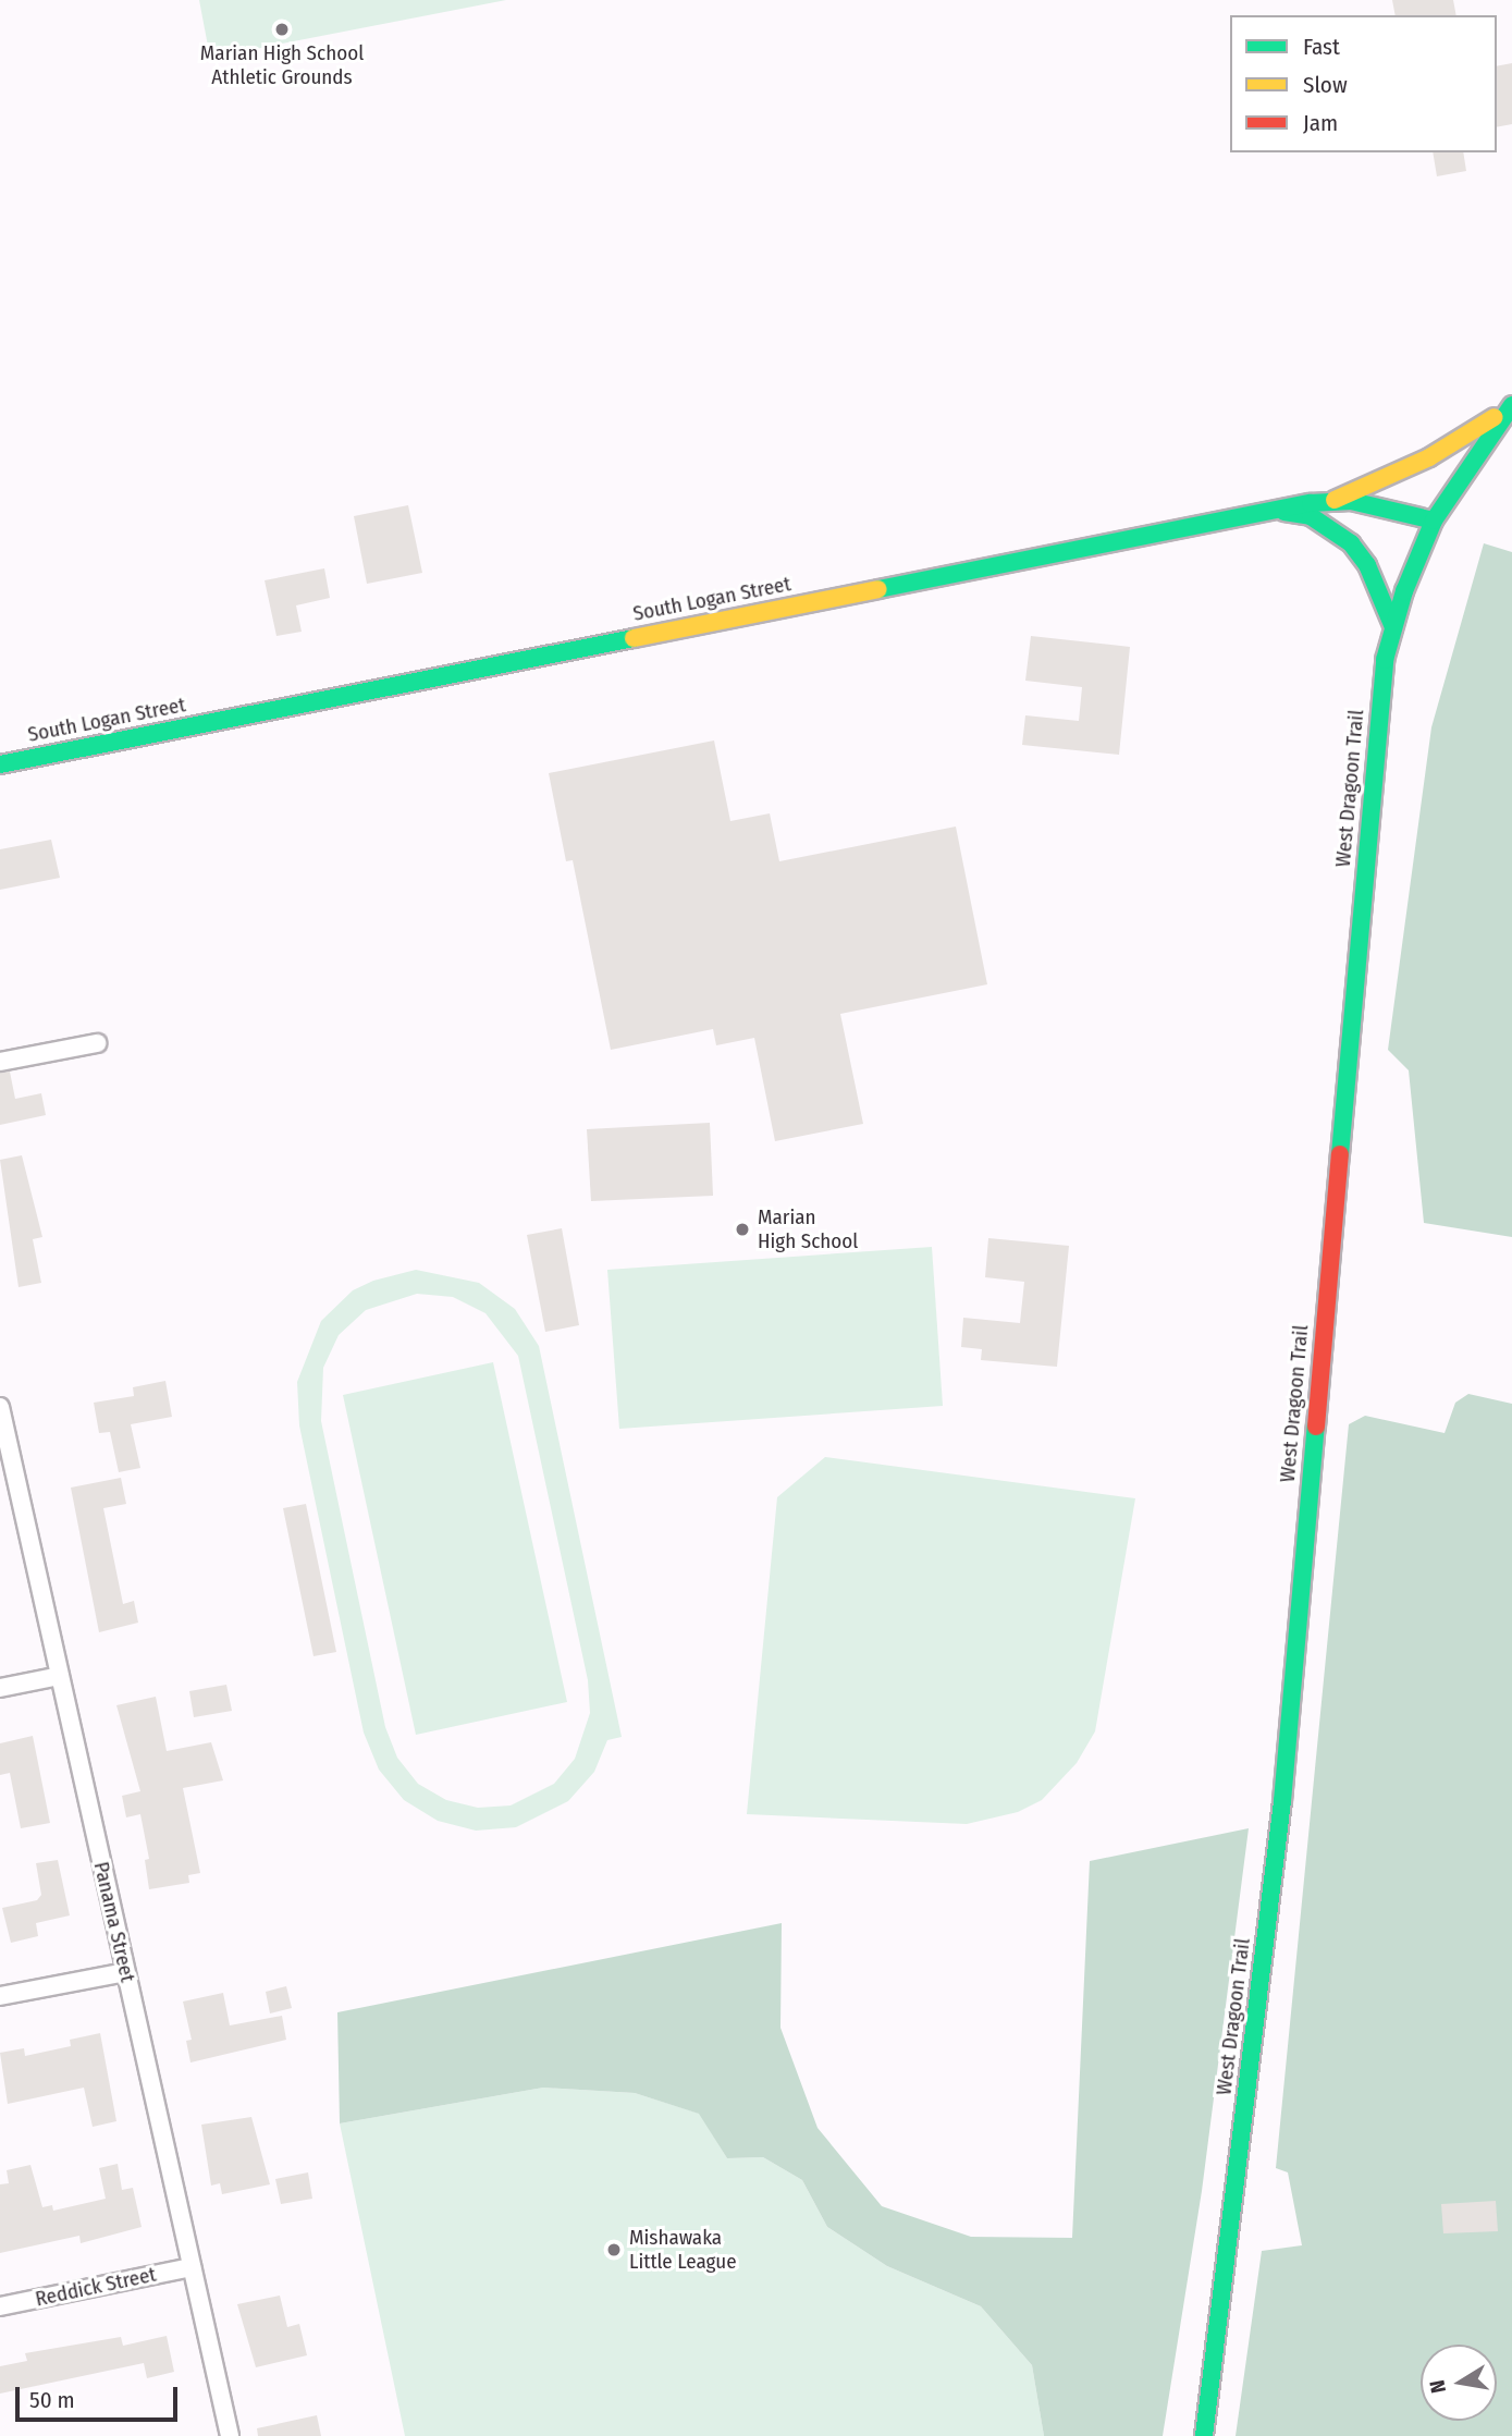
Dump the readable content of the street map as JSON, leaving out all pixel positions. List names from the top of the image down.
{
  "streets": {
    "street": [
      "South Logan Street",
      "West Dragoon Trail",
      "Panama Street",
      "Reddick Street"
    ]
  },
  "crossings": [
    ["South Logan Street", "West Dragoon Trail"],
    ["Panama Street", "Reddick Street"]
  ],
  "places": ["Marian High School Athletic Grounds", "Marian High School", "Mishawaka Little League"],
  "legend": ["Fast", "Slow", "Jam"],
  "scale_bar": "50 m",
  "north": "left"
}
